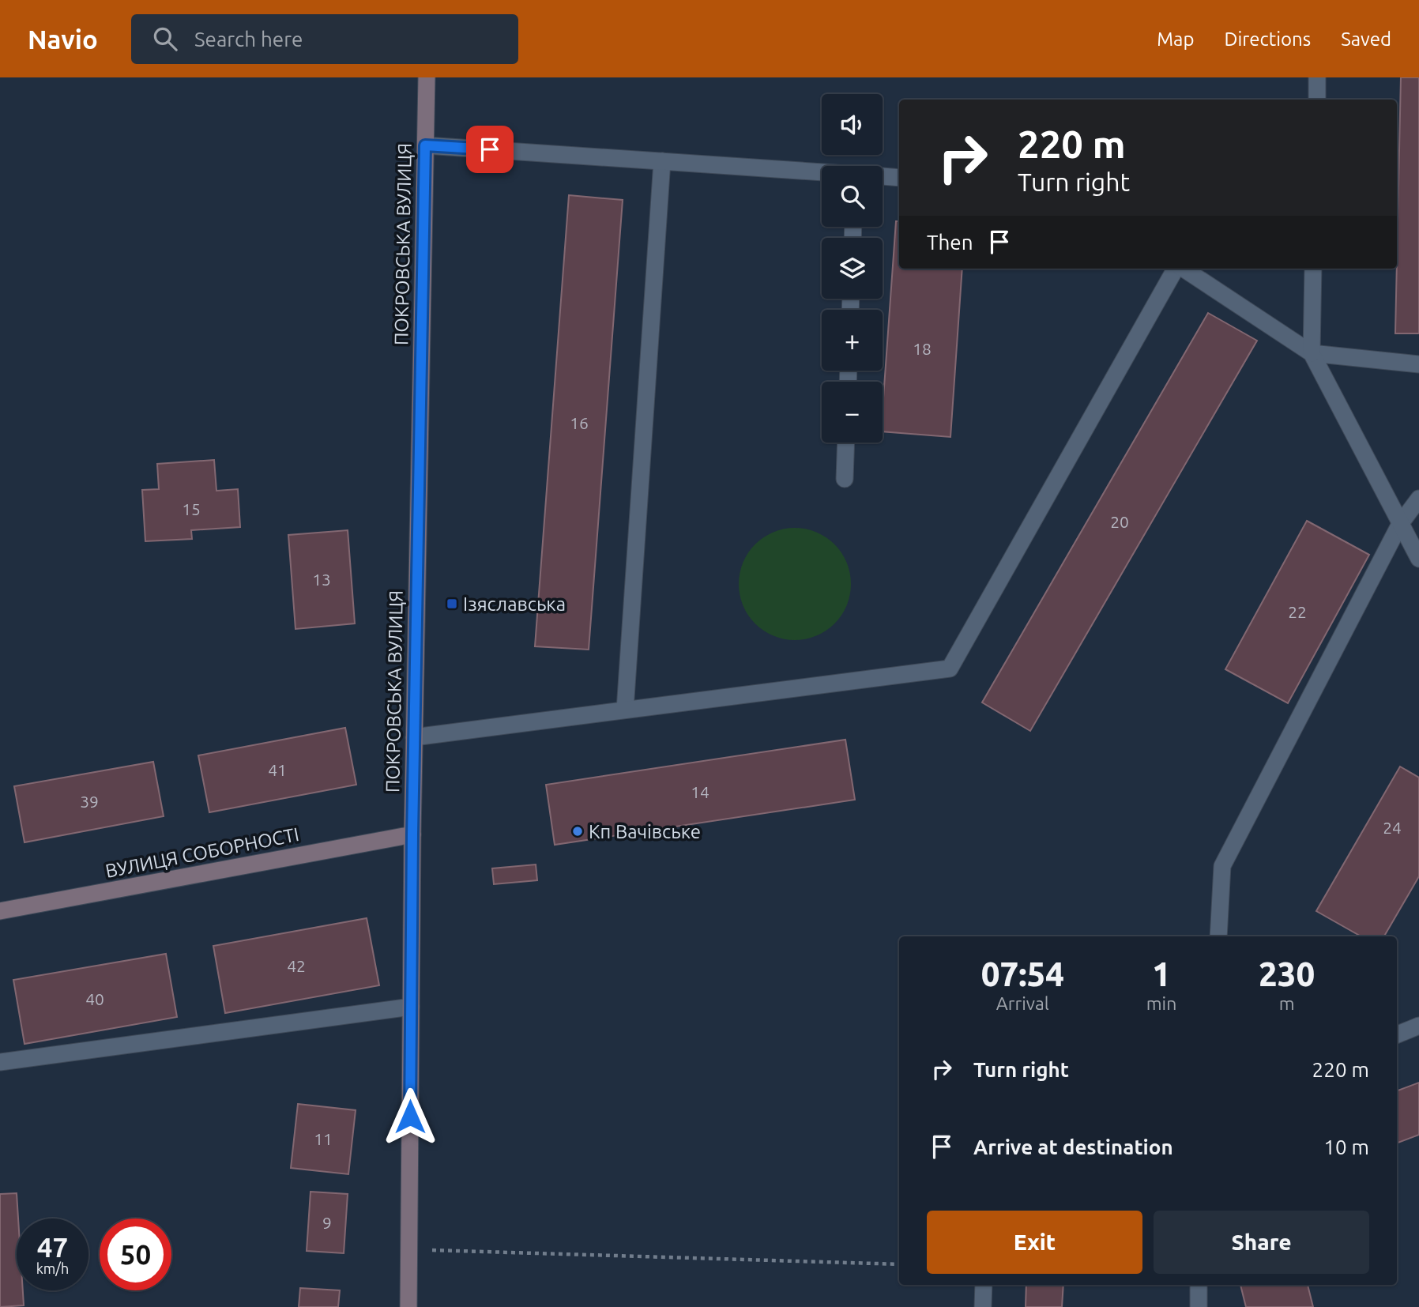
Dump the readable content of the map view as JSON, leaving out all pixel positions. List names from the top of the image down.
{
  "streets": {
    "main road": ["ПОКРОВСЬКА ВУЛИЦЯ", "ВУЛИЦЯ СОБОРНОСТІ"]
  },
  "crossings": [
    ["ПОКРОВСЬКА ВУЛИЦЯ", "ВУЛИЦЯ СОБОРНОСТІ"]
  ],
  "places": {
    "transit": ["Ізяславська"],
    "other": ["Кп Вачівське"]
  },
  "house_numbers": [
    "18",
    "16",
    "15",
    "20",
    "13",
    "22",
    "41",
    "14",
    "39",
    "24",
    "42",
    "40",
    "11",
    "9"
  ],
  "page": {
    "header": "Navio",
    "search": "Search here",
    "nav": ["Map", "Directions", "Saved"],
    "map_buttons": ["+", "−"],
    "turn": ["220 m", "Turn right"],
    "then": "Then",
    "eta": [
      "07:54",
      "Arrival",
      "1",
      "min",
      "230",
      "m"
    ],
    "list": [
      {
        "name": "Turn right",
        "value": "220 m"
      },
      {
        "name": "Arrive at destination",
        "value": "10 m"
      }
    ],
    "buttons": ["Exit", "Share"],
    "speed": "47 km/h",
    "limit": "50"
  }
}
